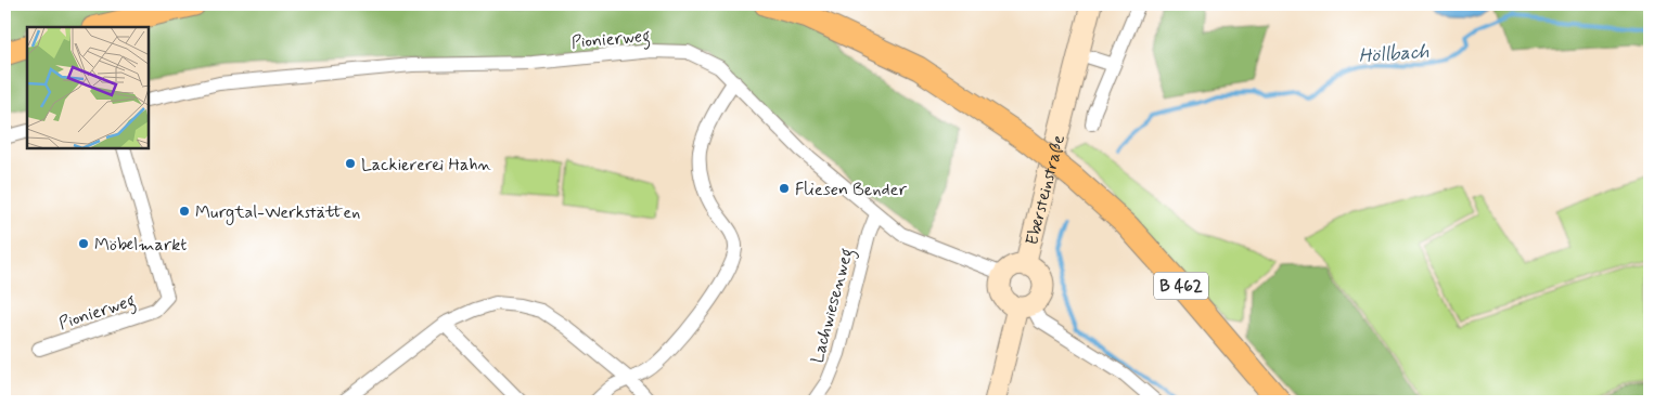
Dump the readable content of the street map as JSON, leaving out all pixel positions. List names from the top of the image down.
{
  "streets": {
    "main road": ["B 462"],
    "street": ["Pionierweg", "Ebersteinstraße", "Lachwiesenweg"]
  },
  "crossings": [
    ["Pionierweg", "Ebersteinstraße"],
    ["Pionierweg", "Lachwiesenweg"]
  ],
  "water": ["Höllbach"],
  "places": [
    "Lackiererei Hahn",
    "Fliesen Bender",
    "Murgtal-Werkstätten",
    "Möbelmarkt"
  ]
}
